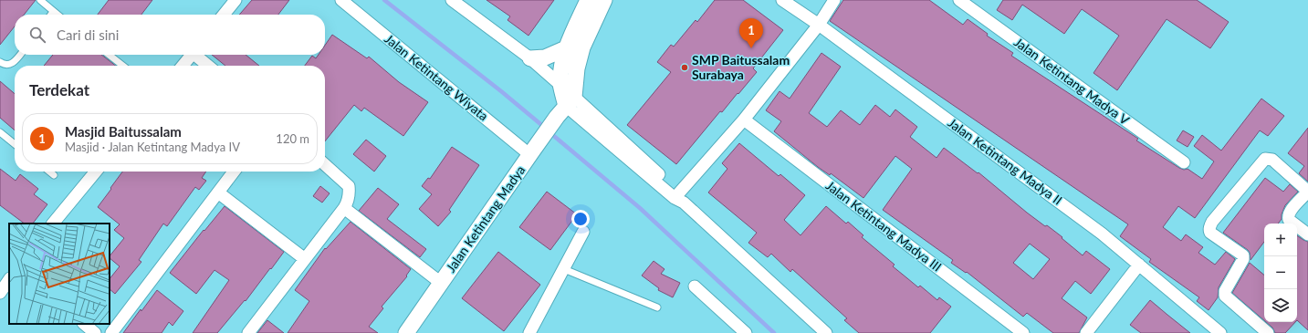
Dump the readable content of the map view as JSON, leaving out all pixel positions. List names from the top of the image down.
{
  "streets": {
    "street": [
      "Jalan Ketintang Wiyata",
      "Jalan Ketintang Madya V",
      "Jalan Ketintang Madya II",
      "Jalan Ketintang Madya",
      "Jalan Ketintang Madya III"
    ]
  },
  "crossings": [
    ["Jalan Ketintang Wiyata", "Jalan Ketintang Madya"]
  ],
  "places": ["SMP Baitussalam Surabaya"],
  "page": {
    "search": "Cari di sini",
    "pins": "1",
    "heading": "Terdekat",
    "list": [
      {
        "mark": "1",
        "name": "Masjid Baitussalam",
        "note": "Masjid · Jalan Ketintang Madya IV",
        "value": "120 m"
      }
    ],
    "map_buttons": ["+", "−"]
  }
}
